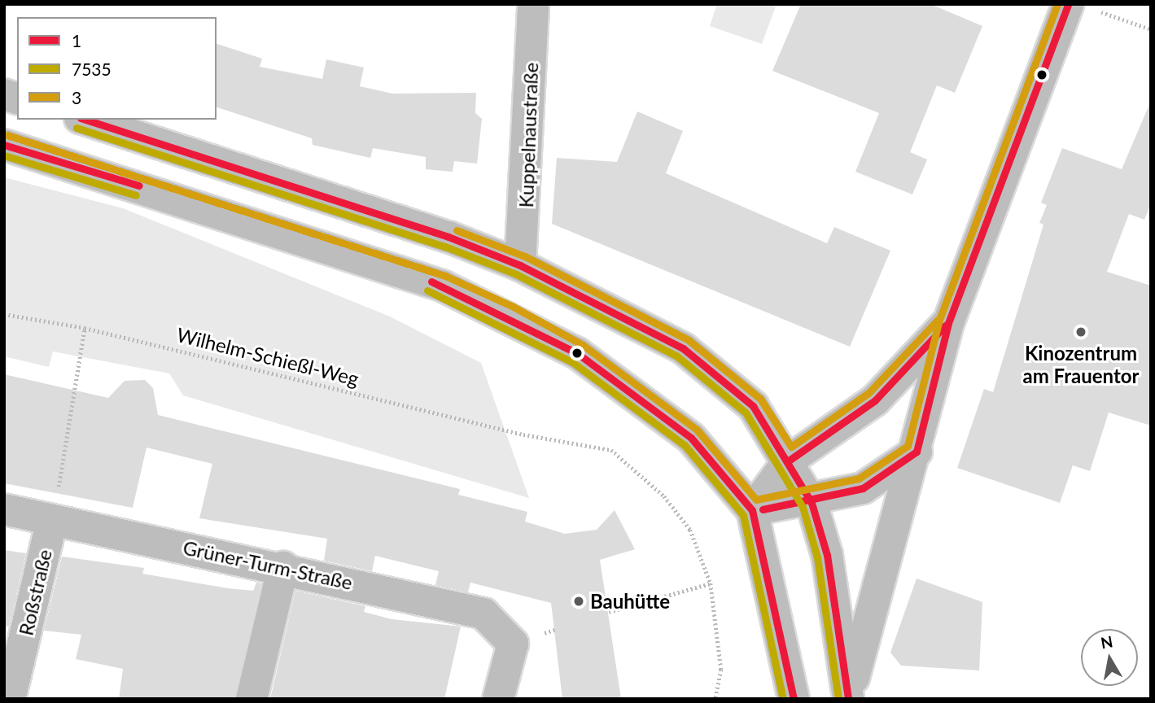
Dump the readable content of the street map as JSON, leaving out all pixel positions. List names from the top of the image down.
{
  "streets": {
    "main road": ["Kuppelnaustraße", "Grüner-Turm-Straße", "Roßstraße"],
    "path": ["Wilhelm-Schießl-Weg"]
  },
  "crossings": [
    ["Grüner-Turm-Straße", "Roßstraße"]
  ],
  "places": ["Kinozentrum am Frauentor", "Bauhütte"],
  "lines": ["transit line 1", "transit line 3", "transit line 7535"],
  "legend": ["1", "7535", "3"],
  "north": "top"
}
